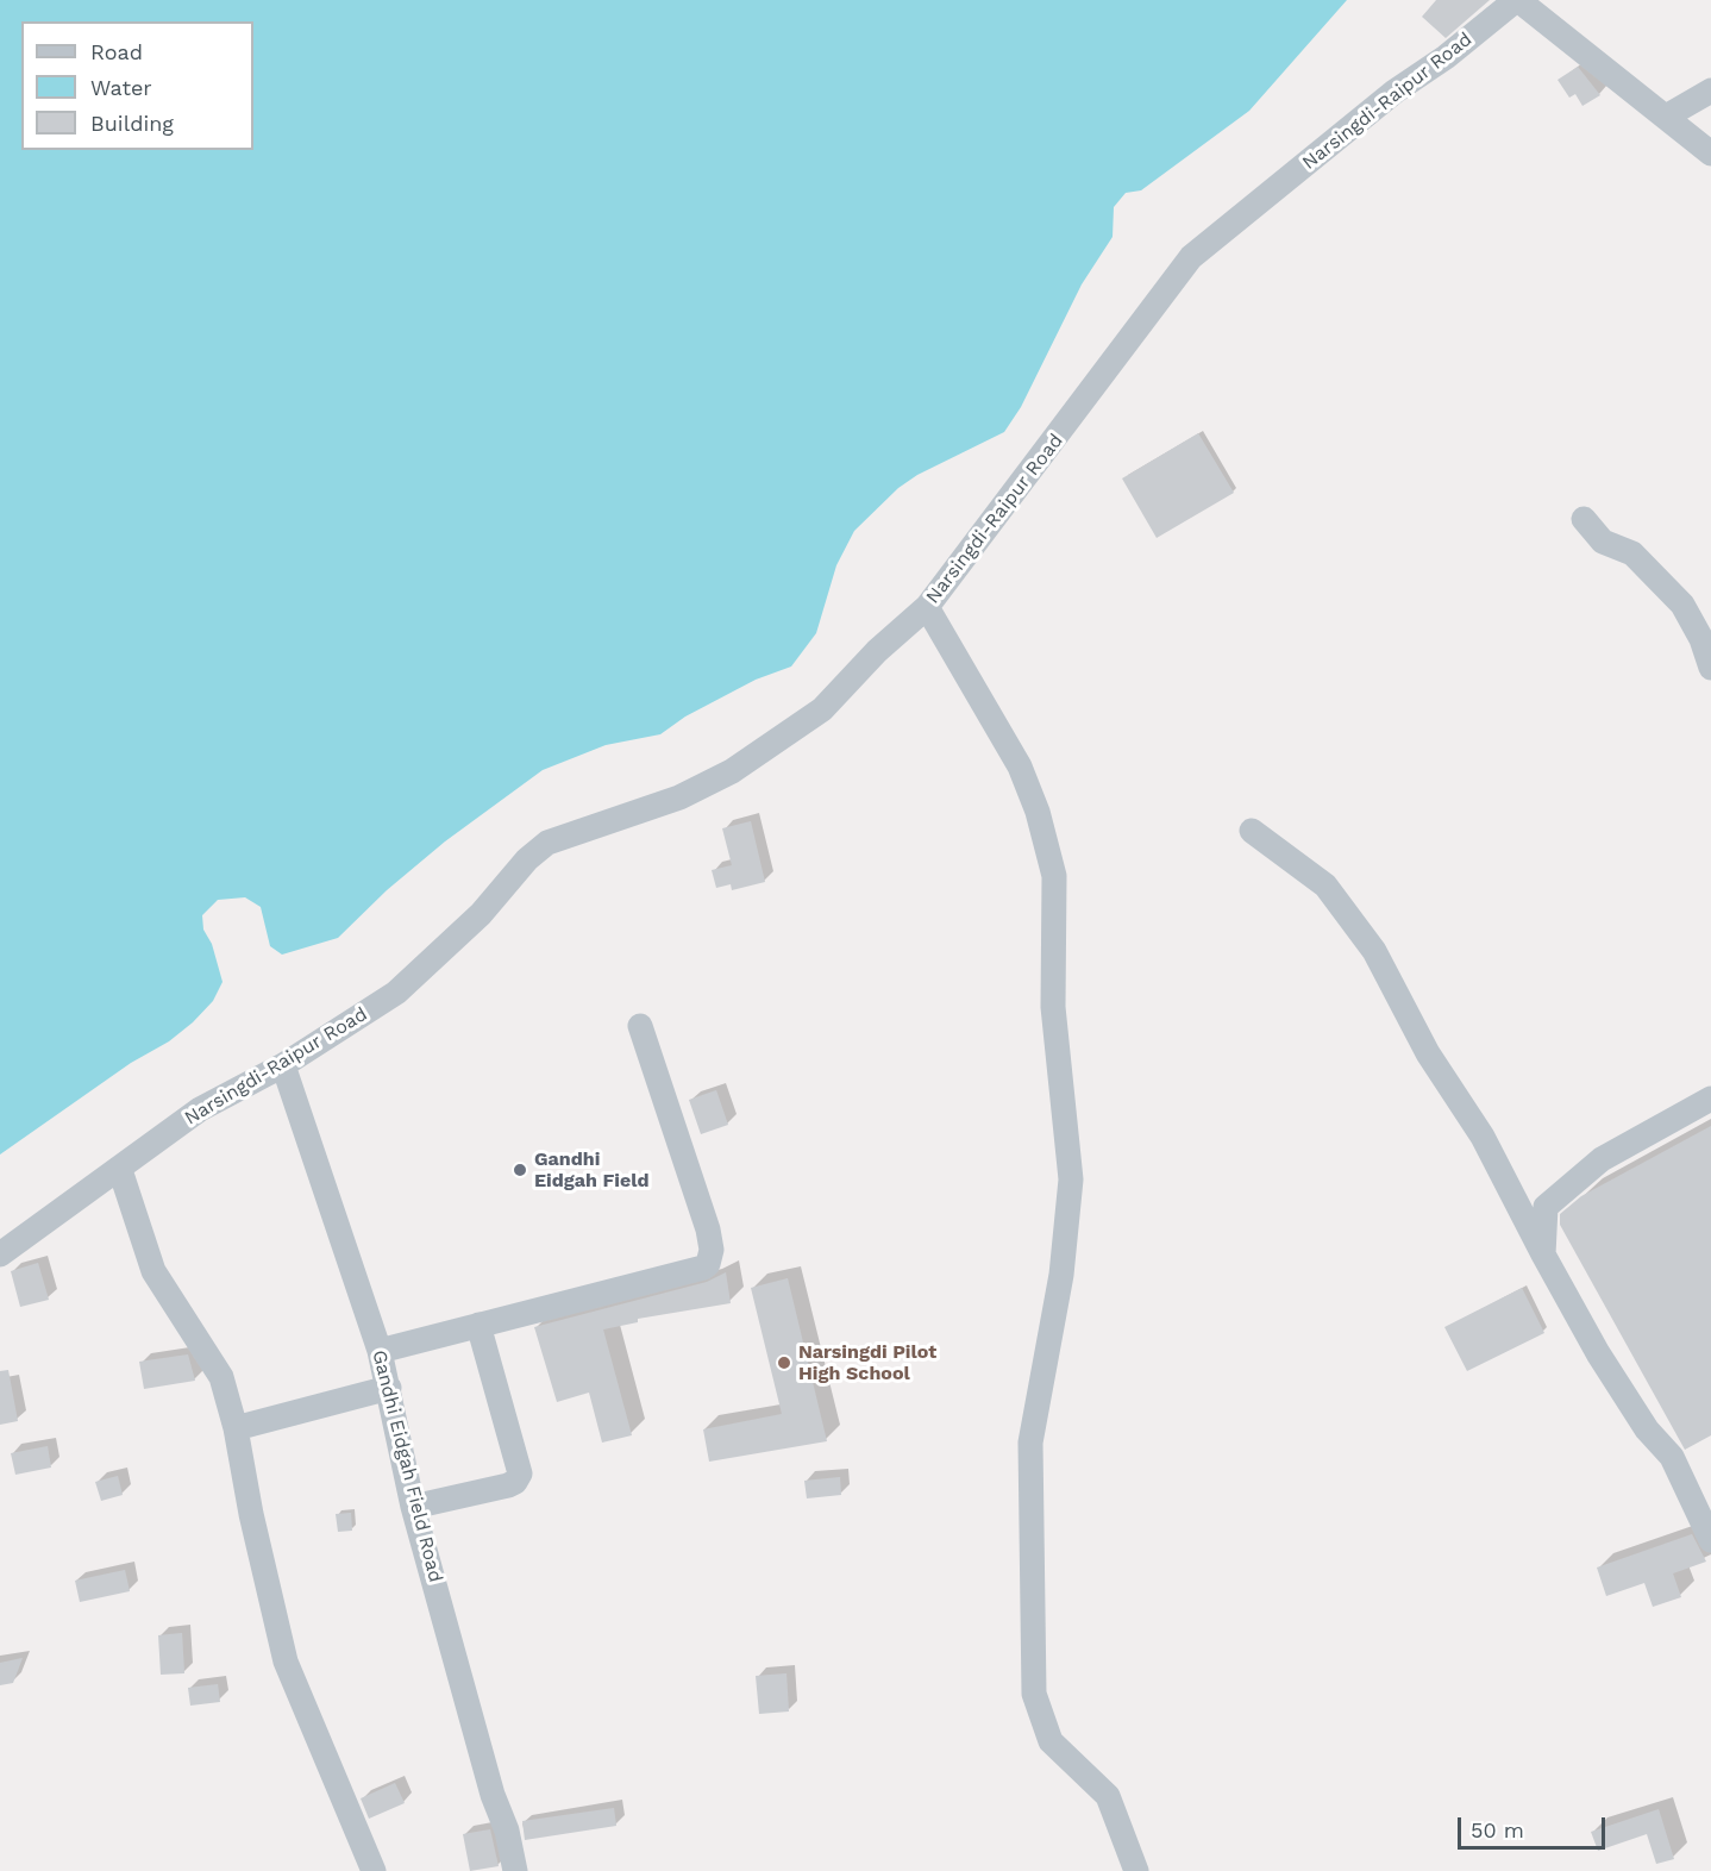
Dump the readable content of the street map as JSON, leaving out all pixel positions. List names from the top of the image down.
{
  "streets": {
    "street": ["Narsingdi-Raipur Road", "Gandhi Eidgah Field Road"]
  },
  "crossings": [
    ["Narsingdi-Raipur Road", "Gandhi Eidgah Field Road"]
  ],
  "places": ["Gandhi Eidgah Field", "Narsingdi Pilot High School"],
  "legend": ["Road", "Water", "Building"],
  "scale_bar": "50 m"
}
